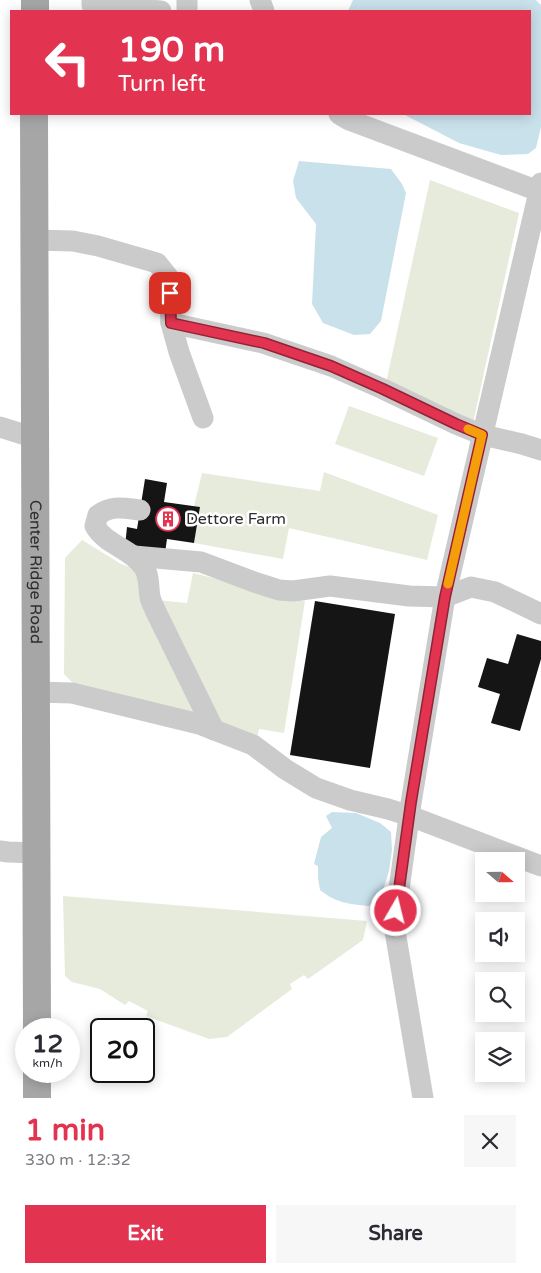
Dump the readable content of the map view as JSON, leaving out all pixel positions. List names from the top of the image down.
{
  "streets": {
    "main road": ["Center Ridge Road"]
  },
  "places": {
    "building": ["Dettore Farm"]
  },
  "north": "right",
  "page": {
    "turn": ["190 m", "Turn left"],
    "speed": "12 km/h",
    "limit": "20",
    "heading": ["1 min", "330 m · 12:32"],
    "buttons": ["Exit", "Share"]
  }
}
